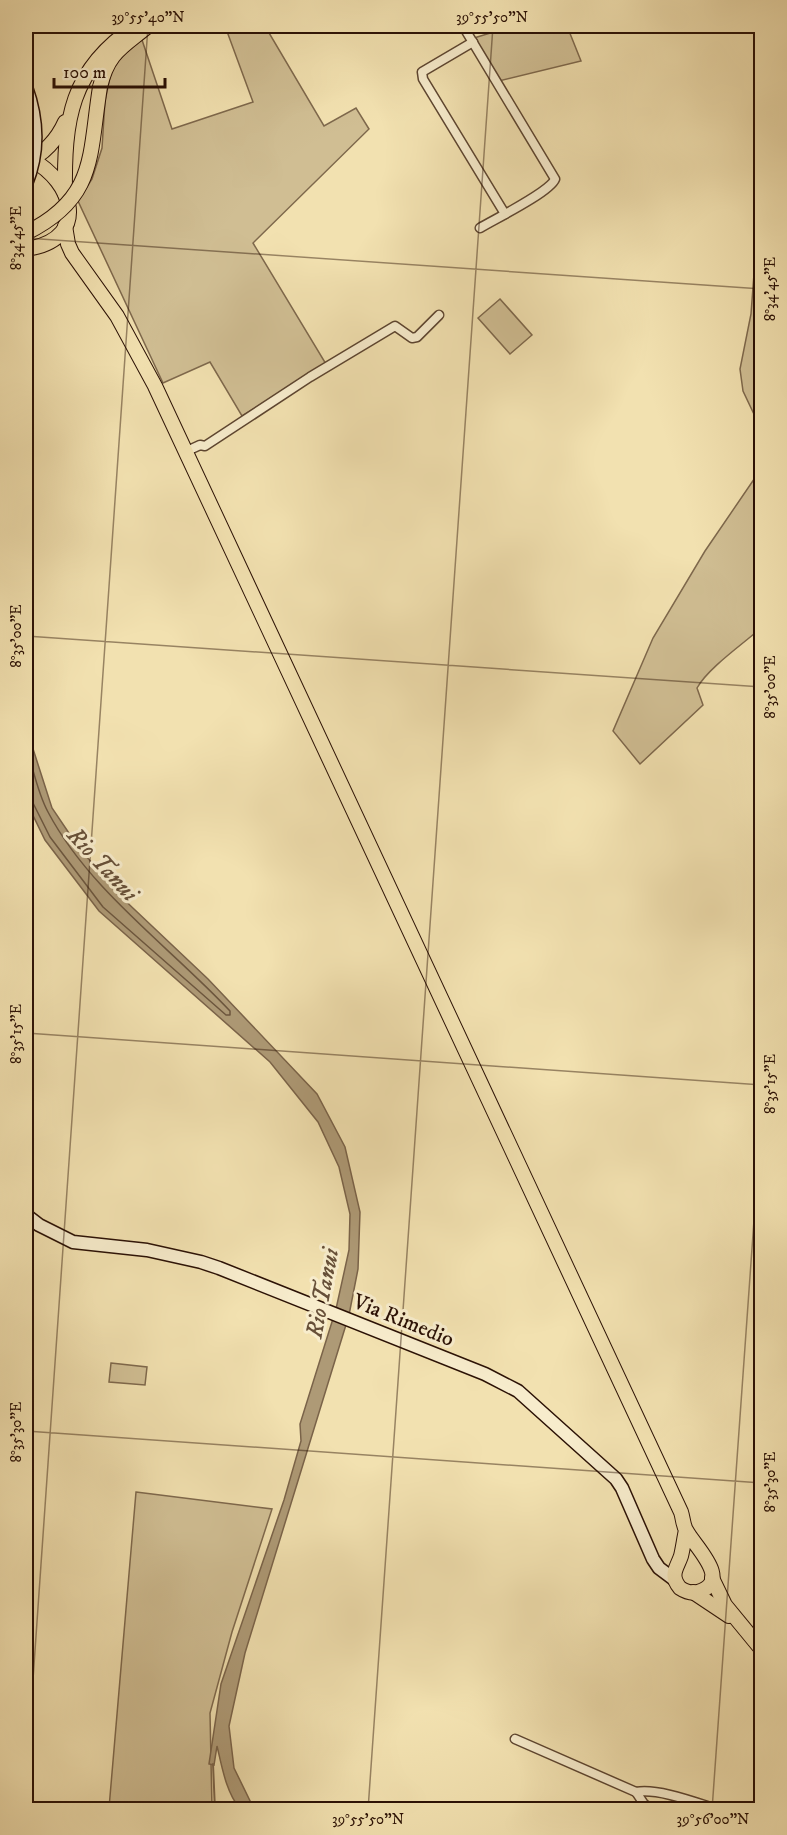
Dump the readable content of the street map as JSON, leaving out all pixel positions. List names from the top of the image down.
{
  "streets": {
    "street": ["Via Rimedio"]
  },
  "water": ["Rio Tanui"],
  "scale_bar": "100 m",
  "coordinates": [
    "39°55'40\"N",
    "39°55'50\"N",
    "8°34'45\"E",
    "8°35'00\"E",
    "8°35'15\"E",
    "8°35'30\"E",
    "39°56'00\"N"
  ]
}
